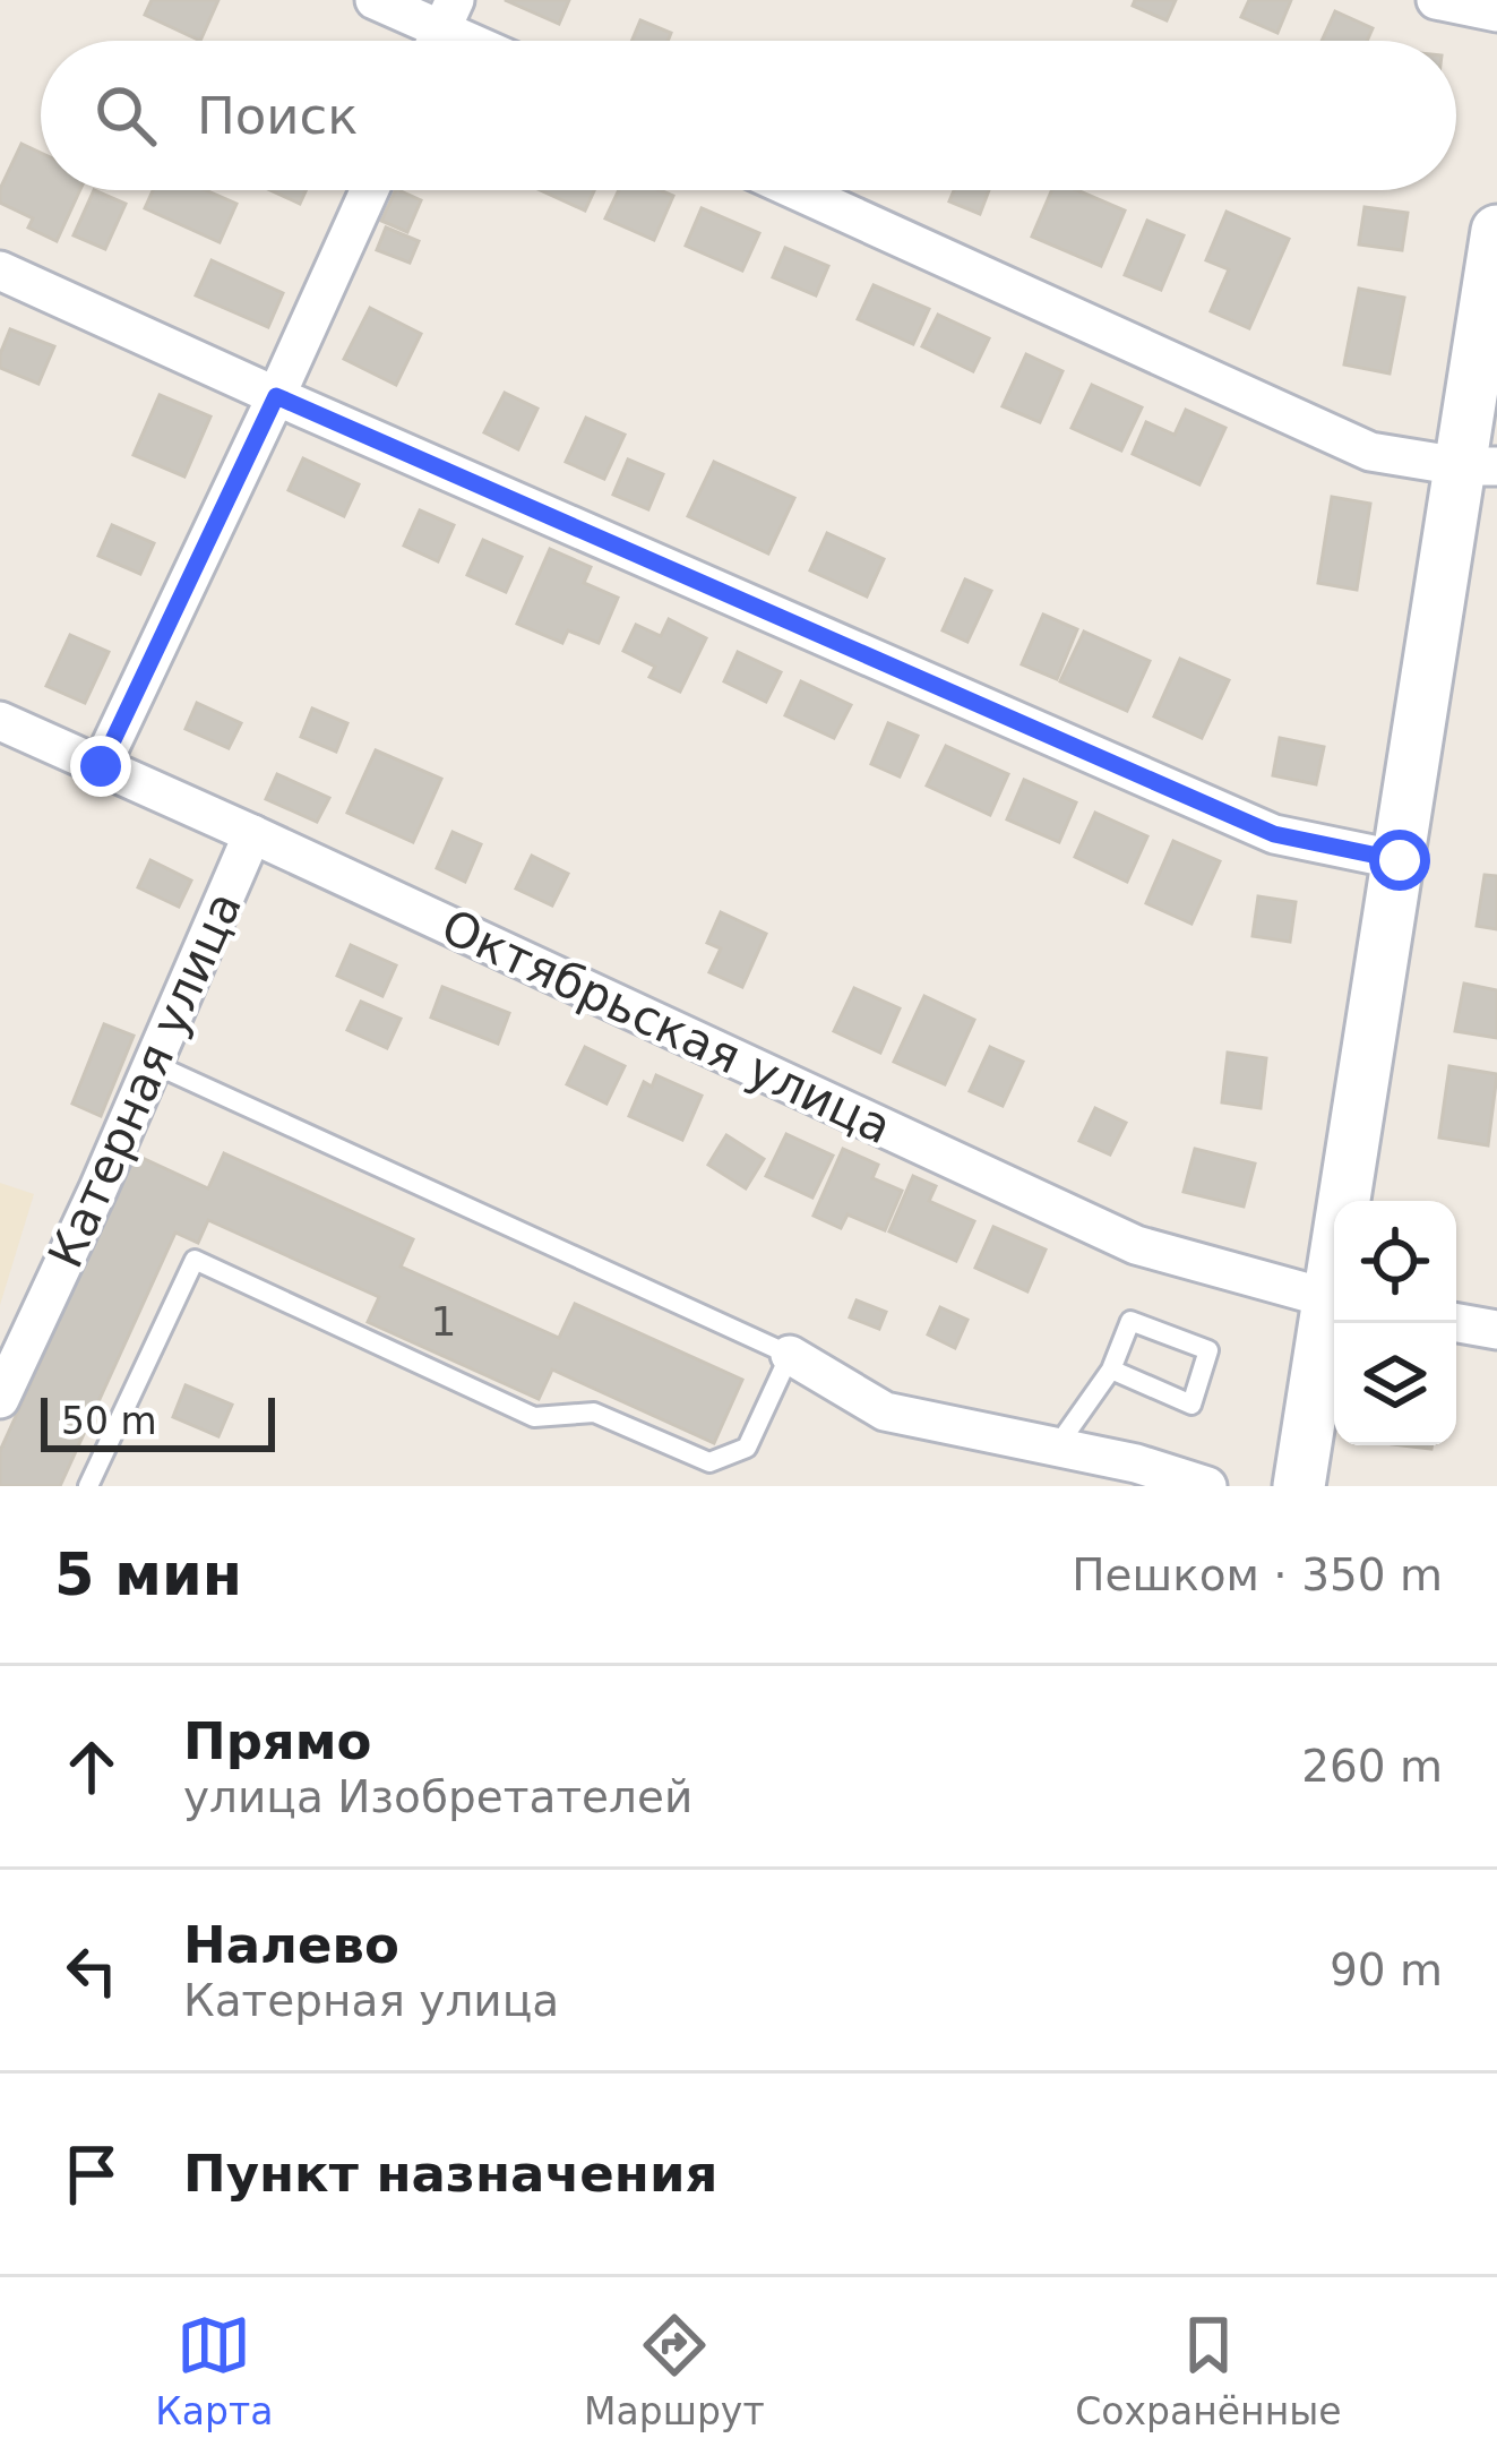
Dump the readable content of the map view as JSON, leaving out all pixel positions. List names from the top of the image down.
{
  "streets": {
    "street": ["Октябрьская улица", "Катерная улица"]
  },
  "crossings": [
    ["Октябрьская улица", "Катерная улица"]
  ],
  "house_numbers": ["1"],
  "scale_bar": "50 m",
  "page": {
    "search": "Поиск",
    "scale": "50 m",
    "heading": ["5 мин", "Пешком · 350 m"],
    "list": [
      ["Прямо", "улица Изобретателей", "260 m"],
      ["Налево", "Катерная улица", "90 m"],
      "Пункт назначения"
    ],
    "nav": ["Карта", "Маршрут", "Сохранённые"]
  }
}
